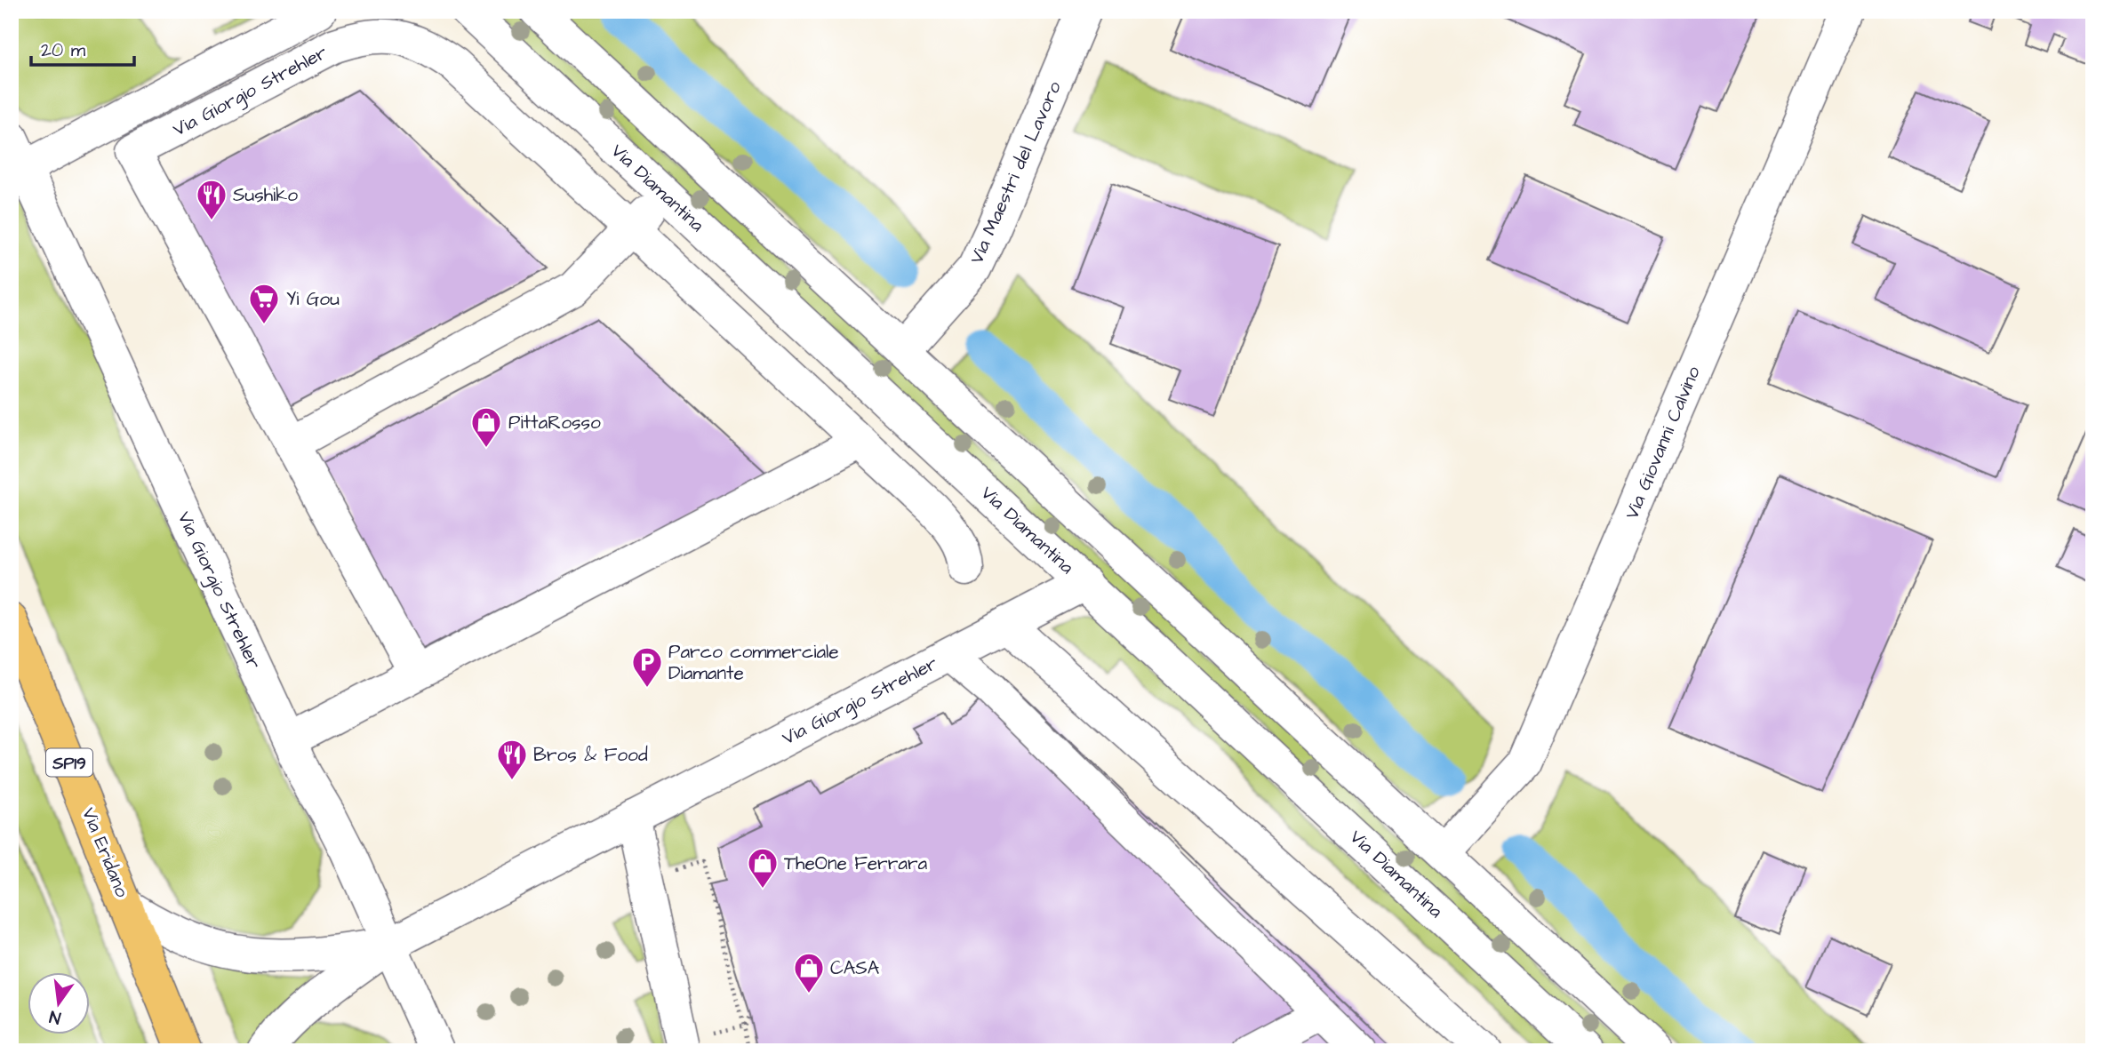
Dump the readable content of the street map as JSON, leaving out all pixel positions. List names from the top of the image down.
{
  "streets": {
    "main road": ["SP19", "Via Eridano"],
    "street": [
      "Via Giorgio Strehler",
      "Via Maestri del Lavoro",
      "Via Diamantina",
      "Via Giovanni Calvino"
    ]
  },
  "crossings": [
    ["Via Giorgio Strehler", "Via Diamantina"],
    ["Via Giorgio Strehler", "Via Eridano"]
  ],
  "places": {
    "restaurant": ["Sushiko", "Bros & Food"],
    "supermarket": ["Yi Gou"],
    "shop": ["PittaRosso", "TheOne Ferrara", "CASA"],
    "parking": ["Parco commerciale Diamante"]
  },
  "scale_bar": "20 m",
  "north": "bottom"
}
